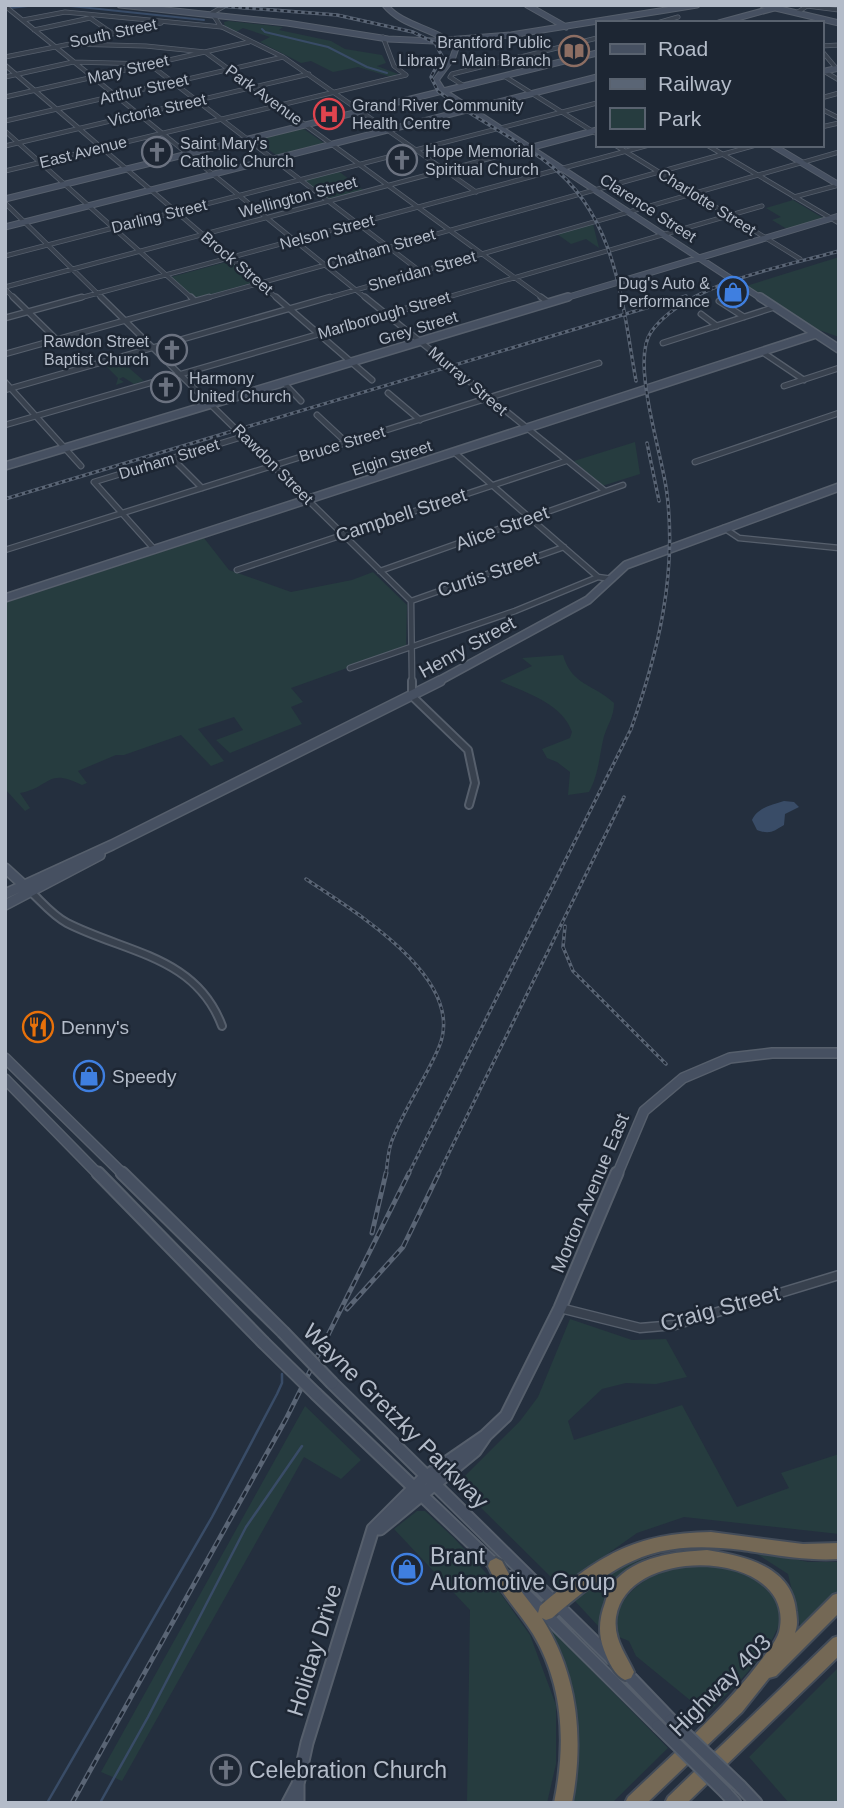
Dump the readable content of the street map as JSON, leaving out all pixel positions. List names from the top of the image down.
{
  "streets": {
    "highway": ["Highway 403"],
    "main road": [
      "Wellington Street",
      "Clarence Street",
      "Grey Street",
      "Elgin Street",
      "Henry Street",
      "Morton Avenue East",
      "Wayne Gretzky Parkway",
      "Holiday Drive"
    ],
    "street": [
      "South Street",
      "Mary Street",
      "Arthur Street",
      "Park Avenue",
      "Victoria Street",
      "East Avenue",
      "Charlotte Street",
      "Darling Street",
      "Nelson Street",
      "Chatham Street",
      "Brock Street",
      "Sheridan Street",
      "Marlborough Street",
      "Murray Street",
      "Bruce Street",
      "Durham Street",
      "Rawdon Street",
      "Campbell Street",
      "Alice Street",
      "Curtis Street",
      "Craig Street"
    ]
  },
  "crossings": [
    ["South Street", "Park Avenue"],
    ["Mary Street", "Park Avenue"],
    ["Mary Street", "Brock Street"],
    ["Mary Street", "Murray Street"],
    ["Arthur Street", "Park Avenue"],
    ["Arthur Street", "Brock Street"],
    ["Arthur Street", "Murray Street"],
    ["Park Avenue", "Victoria Street"],
    ["Park Avenue", "East Avenue"],
    ["Park Avenue", "Wellington Street"],
    ["Park Avenue", "Darling Street"],
    ["Park Avenue", "Nelson Street"],
    ["Park Avenue", "Chatham Street"],
    ["Park Avenue", "Sheridan Street"],
    ["Park Avenue", "Marlborough Street"],
    ["Park Avenue", "Grey Street"],
    ["Park Avenue", "Murray Street"],
    ["Victoria Street", "Brock Street"],
    ["Victoria Street", "Murray Street"],
    ["East Avenue", "Brock Street"],
    ["East Avenue", "Murray Street"],
    ["Wellington Street", "Clarence Street"],
    ["Wellington Street", "Brock Street"],
    ["Wellington Street", "Murray Street"],
    ["Wellington Street", "Rawdon Street"],
    ["Charlotte Street", "Nelson Street"],
    ["Charlotte Street", "Chatham Street"],
    ["Charlotte Street", "Sheridan Street"],
    ["Charlotte Street", "Marlborough Street"],
    ["Charlotte Street", "Grey Street"],
    ["Clarence Street", "Darling Street"],
    ["Clarence Street", "Nelson Street"],
    ["Clarence Street", "Chatham Street"],
    ["Clarence Street", "Sheridan Street"],
    ["Clarence Street", "Marlborough Street"],
    ["Clarence Street", "Grey Street"],
    ["Clarence Street", "Elgin Street"],
    ["Darling Street", "Brock Street"],
    ["Darling Street", "Murray Street"],
    ["Darling Street", "Rawdon Street"],
    ["Nelson Street", "Brock Street"],
    ["Nelson Street", "Murray Street"],
    ["Nelson Street", "Rawdon Street"],
    ["Chatham Street", "Brock Street"],
    ["Chatham Street", "Murray Street"],
    ["Chatham Street", "Rawdon Street"],
    ["Brock Street", "Sheridan Street"],
    ["Brock Street", "Marlborough Street"],
    ["Brock Street", "Grey Street"],
    ["Sheridan Street", "Murray Street"],
    ["Sheridan Street", "Rawdon Street"],
    ["Marlborough Street", "Murray Street"],
    ["Marlborough Street", "Rawdon Street"],
    ["Grey Street", "Murray Street"],
    ["Grey Street", "Rawdon Street"],
    ["Murray Street", "Bruce Street"],
    ["Murray Street", "Elgin Street"],
    ["Murray Street", "Campbell Street"],
    ["Murray Street", "Alice Street"],
    ["Bruce Street", "Durham Street"],
    ["Bruce Street", "Rawdon Street"],
    ["Elgin Street", "Rawdon Street"],
    ["Durham Street", "Rawdon Street"],
    ["Rawdon Street", "Campbell Street"],
    ["Rawdon Street", "Alice Street"],
    ["Rawdon Street", "Curtis Street"],
    ["Morton Avenue East", "Craig Street"],
    ["Morton Avenue East", "Wayne Gretzky Parkway"],
    ["Morton Avenue East", "Holiday Drive"],
    ["Wayne Gretzky Parkway", "Holiday Drive"]
  ],
  "places": {
    "library": ["Brantford Public Library - Main Branch"],
    "hospital": ["Grand River Community Health Centre"],
    "church": [
      "Saint Mary's Catholic Church",
      "Hope Memorial Spiritual Church",
      "Rawdon Street Baptist Church",
      "Harmony United Church",
      "Celebration Church"
    ],
    "shop": ["Dug's Auto & Performance", "Speedy", "Brant Automotive Group"],
    "restaurant": ["Denny's"]
  },
  "legend": ["Road", "Railway", "Park"]
}
